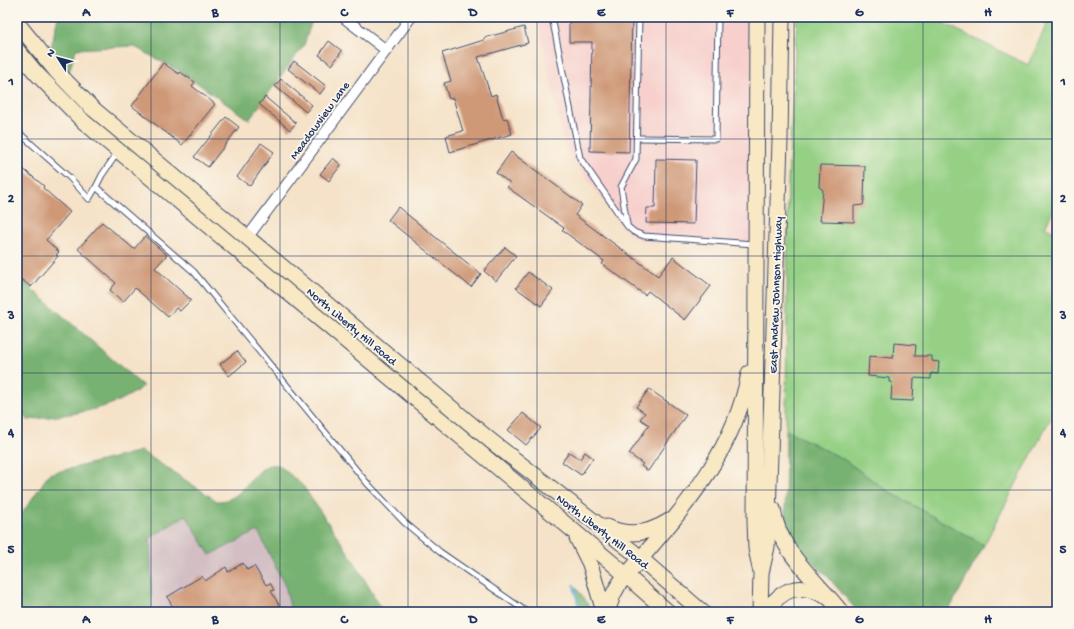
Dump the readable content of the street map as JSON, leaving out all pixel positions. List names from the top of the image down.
{
  "streets": {
    "main road": ["East Andrew Johnson Highway", "North Liberty Hill Road"],
    "street": ["Meadowview Lane"]
  },
  "crossings": [
    ["Meadowview Lane", "North Liberty Hill Road"]
  ],
  "north": "top left",
  "grid": {
    "columns": [
      "A",
      "B",
      "C",
      "D",
      "E",
      "F",
      "G",
      "H"
    ],
    "rows": [
      "1",
      "2",
      "3",
      "4",
      "5"
    ]
  }
}
